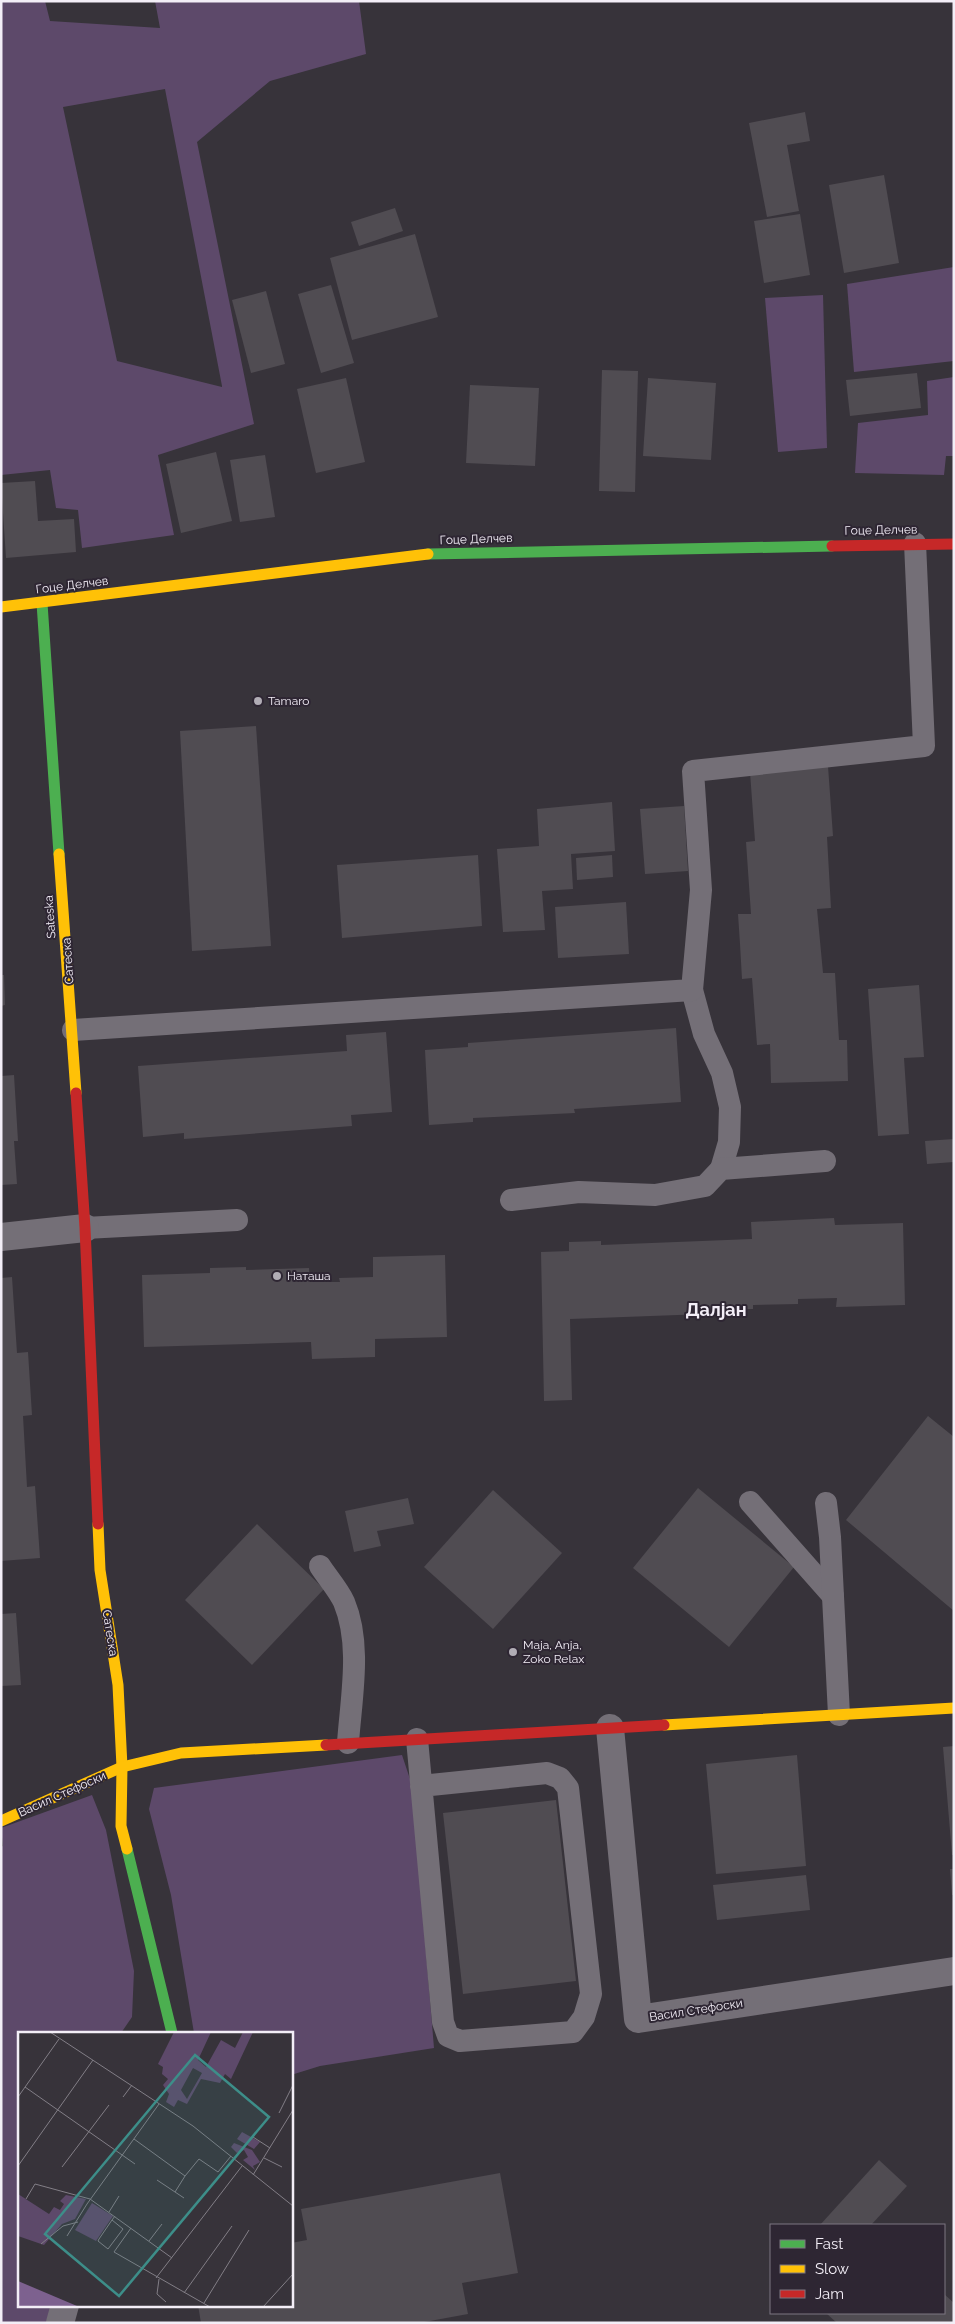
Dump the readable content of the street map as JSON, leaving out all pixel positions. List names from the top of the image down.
{
  "streets": {
    "street": [
      "Гоце Делчев",
      "Sateska",
      "Сатеска",
      "Васил Стефоски"
    ]
  },
  "crossings": [
    ["Гоце Делчев", "Sateska"],
    ["Sateska", "Сатеска"],
    ["Сатеска", "Васил Стефоски"]
  ],
  "districts": ["Далјан"],
  "places": ["Tamaro", "Наташа", "Maja, Anja, Zoko Relax"],
  "legend": ["Fast", "Slow", "Jam"]
}
